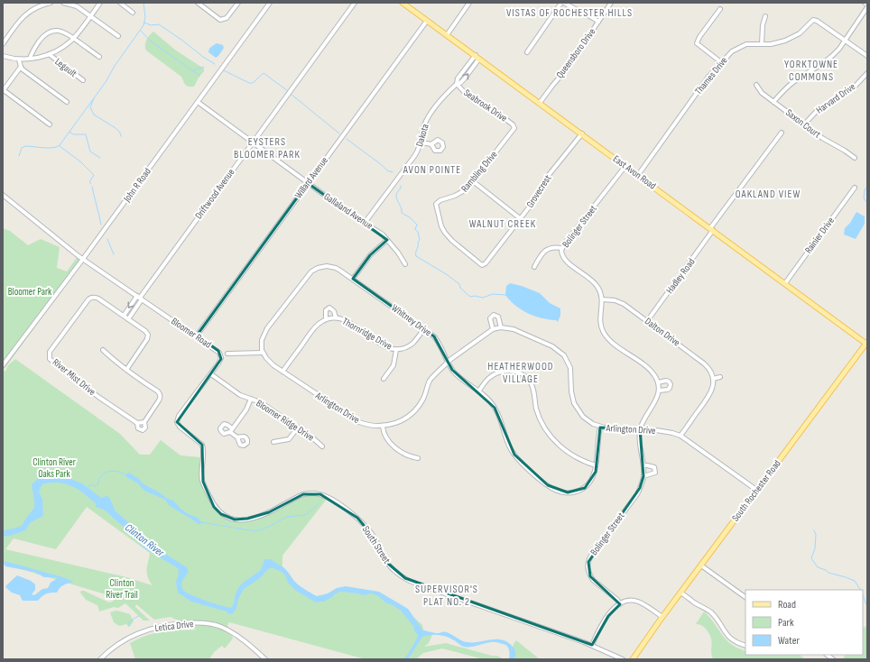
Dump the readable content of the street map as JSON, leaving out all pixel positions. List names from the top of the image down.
{
  "streets": {
    "main road": ["East Avon Road", "South Rochester Road"],
    "street": [
      "Queensboro Drive",
      "Legault",
      "Thames Drive",
      "Harvard Drive",
      "Seabrook Drive",
      "Saxon Court",
      "Dakota",
      "Rambling Drive",
      "Willard Avenue",
      "John R Road",
      "Grovecrest",
      "Driftwood Avenue",
      "Gallaland Avenue",
      "Bolinger Street",
      "Rainier Drive",
      "Hadley Road",
      "Whitney Drive",
      "Dalton Drive",
      "Bloomer Road",
      "Thornridge Drive",
      "River Mist Drive",
      "Arlington Drive",
      "Bloomer Ridge Drive",
      "South Street",
      "Letica Drive"
    ]
  },
  "crossings": [
    ["Queensboro Drive", "East Avon Road"],
    ["Thames Drive", "East Avon Road"],
    ["Harvard Drive", "Saxon Court"],
    ["Seabrook Drive", "Dakota"],
    ["Seabrook Drive", "Rambling Drive"],
    ["Dakota", "East Avon Road"],
    ["Dakota", "Gallaland Avenue"],
    ["Rambling Drive", "Grovecrest"],
    ["East Avon Road", "Willard Avenue"],
    ["East Avon Road", "Grovecrest"],
    ["East Avon Road", "Bolinger Street"],
    ["East Avon Road", "Rainier Drive"],
    ["East Avon Road", "Hadley Road"],
    ["East Avon Road", "South Rochester Road"],
    ["Willard Avenue", "Gallaland Avenue"],
    ["Willard Avenue", "Bloomer Road"],
    ["John R Road", "Gallaland Avenue"],
    ["John R Road", "Bloomer Road"],
    ["Driftwood Avenue", "Gallaland Avenue"],
    ["Driftwood Avenue", "Bloomer Road"],
    ["Bolinger Street", "Dalton Drive"],
    ["Bolinger Street", "Arlington Drive"],
    ["Hadley Road", "Dalton Drive"],
    ["Whitney Drive", "Thornridge Drive"],
    ["Whitney Drive", "Arlington Drive"],
    ["Bloomer Road", "Bloomer Ridge Drive"],
    ["Bloomer Road", "South Street"],
    ["Arlington Drive", "South Rochester Road"]
  ],
  "districts": [
    "VISTAS OF ROCHESTER HILLS",
    "YORKTOWNE COMMONS",
    "EYSTERS BLOOMER PARK",
    "AVON POINTE",
    "OAKLAND VIEW",
    "WALNUT CREEK",
    "HEATHERWOOD VILLAGE",
    "SUPERVISOR'S PLAT NO. 2"
  ],
  "water": ["Clinton River"],
  "parks": ["Bloomer Park", "Clinton River Oaks Park", "Clinton River Trail"],
  "legend": ["Road", "Park", "Water"]
}
